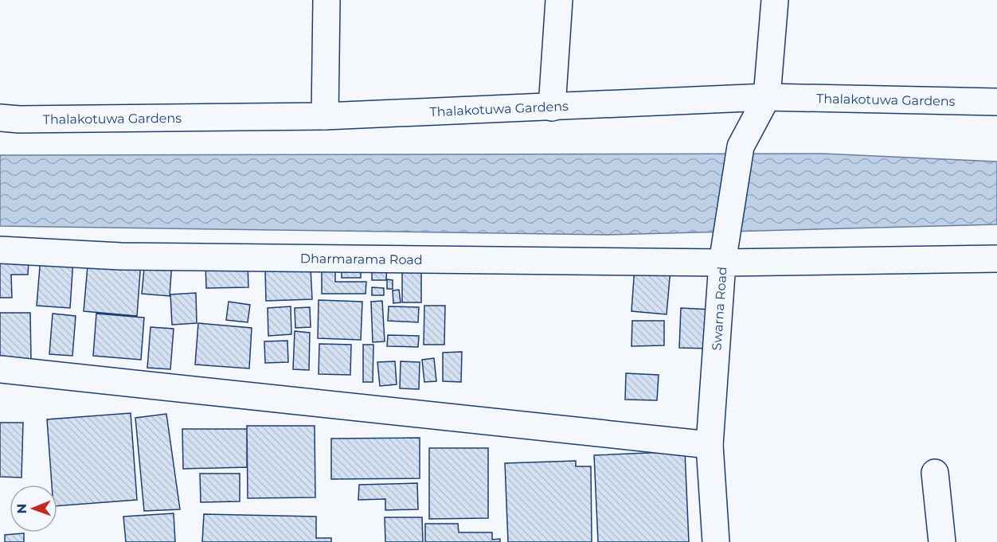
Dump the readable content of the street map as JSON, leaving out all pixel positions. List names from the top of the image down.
{
  "streets": {
    "street": ["Thalakotuwa Gardens", "Dharmarama Road", "Swarna Road"]
  },
  "crossings": [
    ["Dharmarama Road", "Swarna Road"]
  ],
  "north": "left"
}
